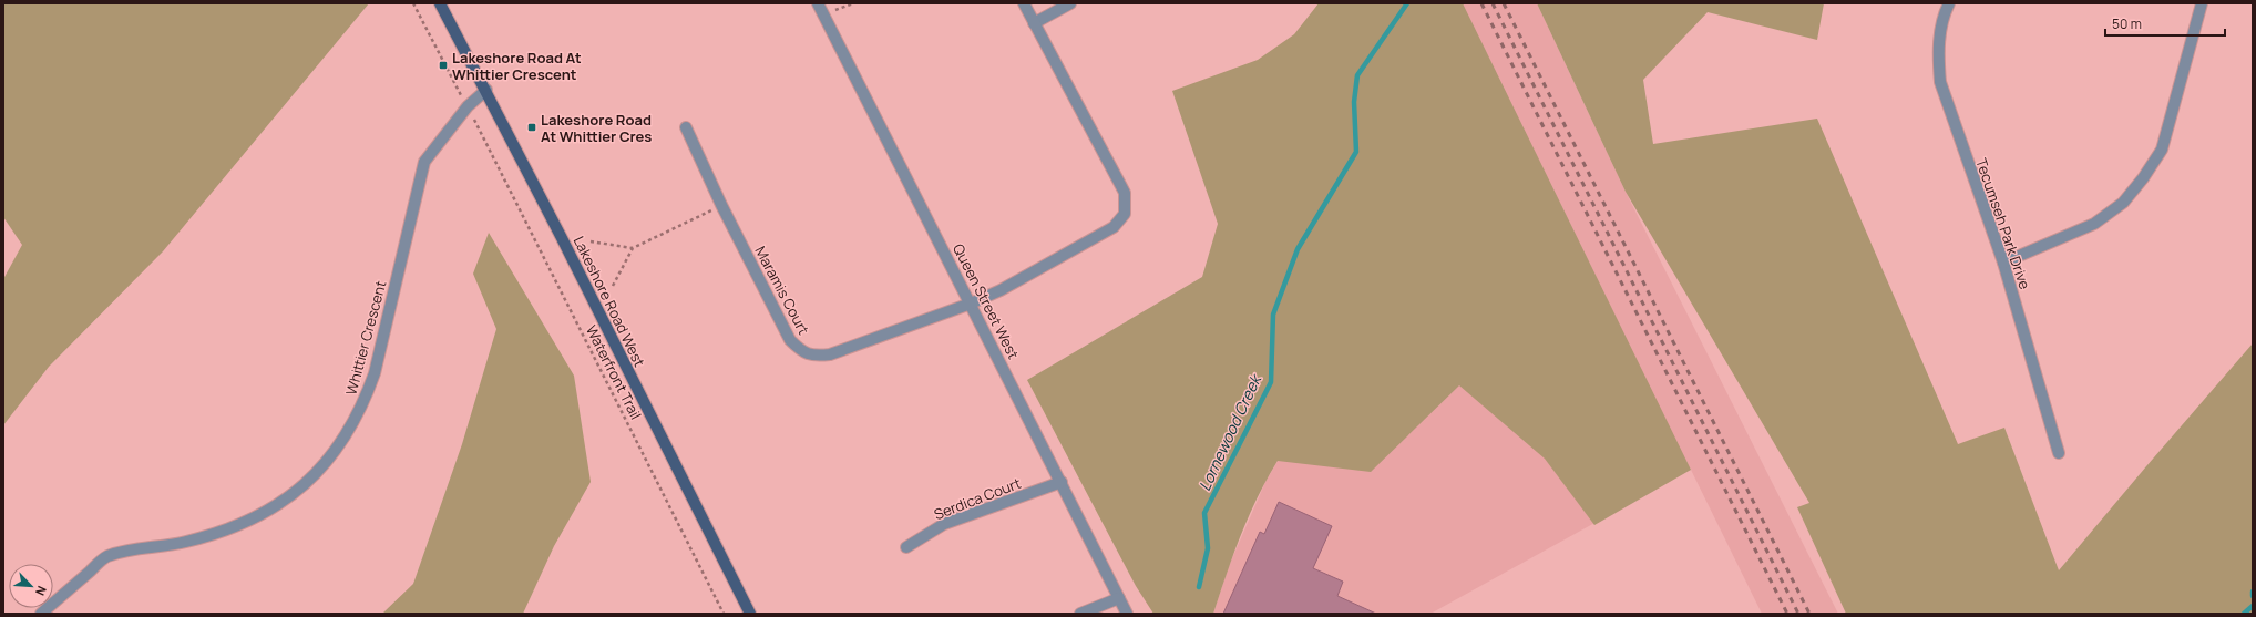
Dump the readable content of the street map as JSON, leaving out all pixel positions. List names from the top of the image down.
{
  "streets": {
    "main road": ["Lakeshore Road West"],
    "street": [
      "Tecumseh Park Drive",
      "Maramis Court",
      "Queen Street West",
      "Whittier Crescent",
      "Serdica Court"
    ],
    "path": ["Waterfront Trail"]
  },
  "crossings": [
    ["Maramis Court", "Queen Street West"],
    ["Lakeshore Road West", "Whittier Crescent"],
    ["Queen Street West", "Serdica Court"]
  ],
  "water": ["Lornewood Creek"],
  "places": {
    "transit": ["Lakeshore Road At Whittier Crescent", "Lakeshore Road At Whittier Cres"]
  },
  "scale_bar": "50 m",
  "north": "bottom right"
}
